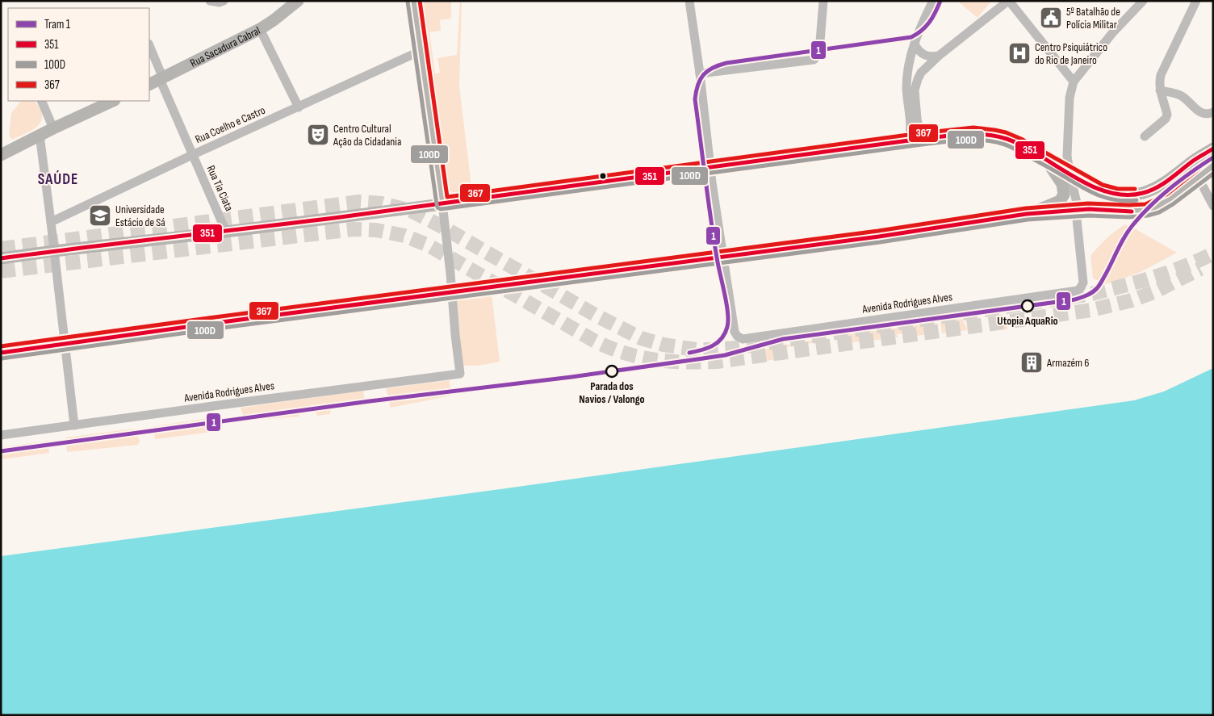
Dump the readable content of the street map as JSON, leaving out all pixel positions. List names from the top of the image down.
{
  "streets": {
    "main road": ["Rua Sacadura Cabral"],
    "street": ["Rua Coelho e Castro", "Rua Tia Ciata", "Avenida Rodrigues Alves"]
  },
  "crossings": [
    ["Rua Sacadura Cabral", "Rua Tia Ciata"],
    ["Rua Coelho e Castro", "Rua Tia Ciata"]
  ],
  "districts": ["SAÚDE"],
  "places": {
    "public building": ["5º Batalhão de Polícia Militar"],
    "hospital": ["Centro Psiquiátrico do Rio de Janeiro"],
    "theatre": ["Centro Cultural Ação da Cidadania"],
    "school or university": ["Universidade Estácio de Sá"],
    "other": ["Utopia AquaRio", "Parada dos Navios / Valongo"],
    "building": ["Armazém 6"]
  },
  "lines": [
    "tram line 1",
    "transit line 367",
    "transit line 100D",
    "transit line 351"
  ],
  "legend": [
    "Tram 1",
    "351",
    "100D",
    "367"
  ]
}
